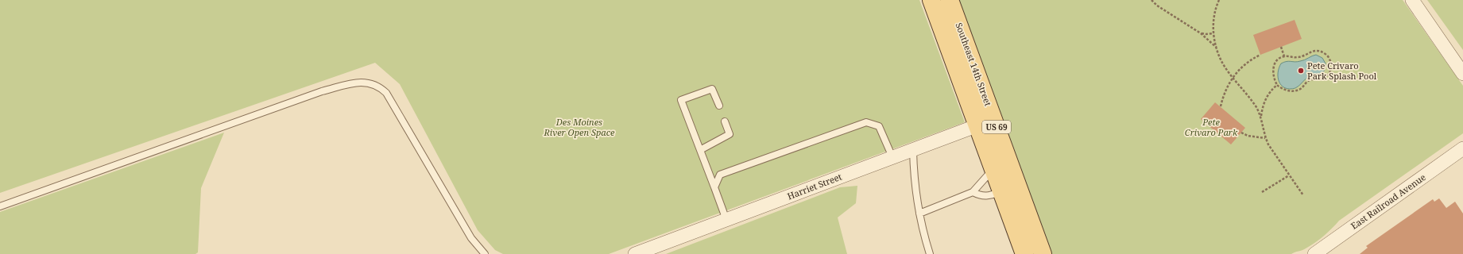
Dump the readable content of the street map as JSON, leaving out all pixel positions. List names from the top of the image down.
{
  "streets": {
    "main road": ["Southeast 14th Street", "US 69"],
    "street": ["Harriet Street", "East Railroad Avenue"]
  },
  "crossings": [
    ["Southeast 14th Street", "Harriet Street"]
  ],
  "parks": ["Des Moines River Open Space", "Pete Crivaro Park"],
  "places": ["Pete Crivaro Park Splash Pool"]
}
